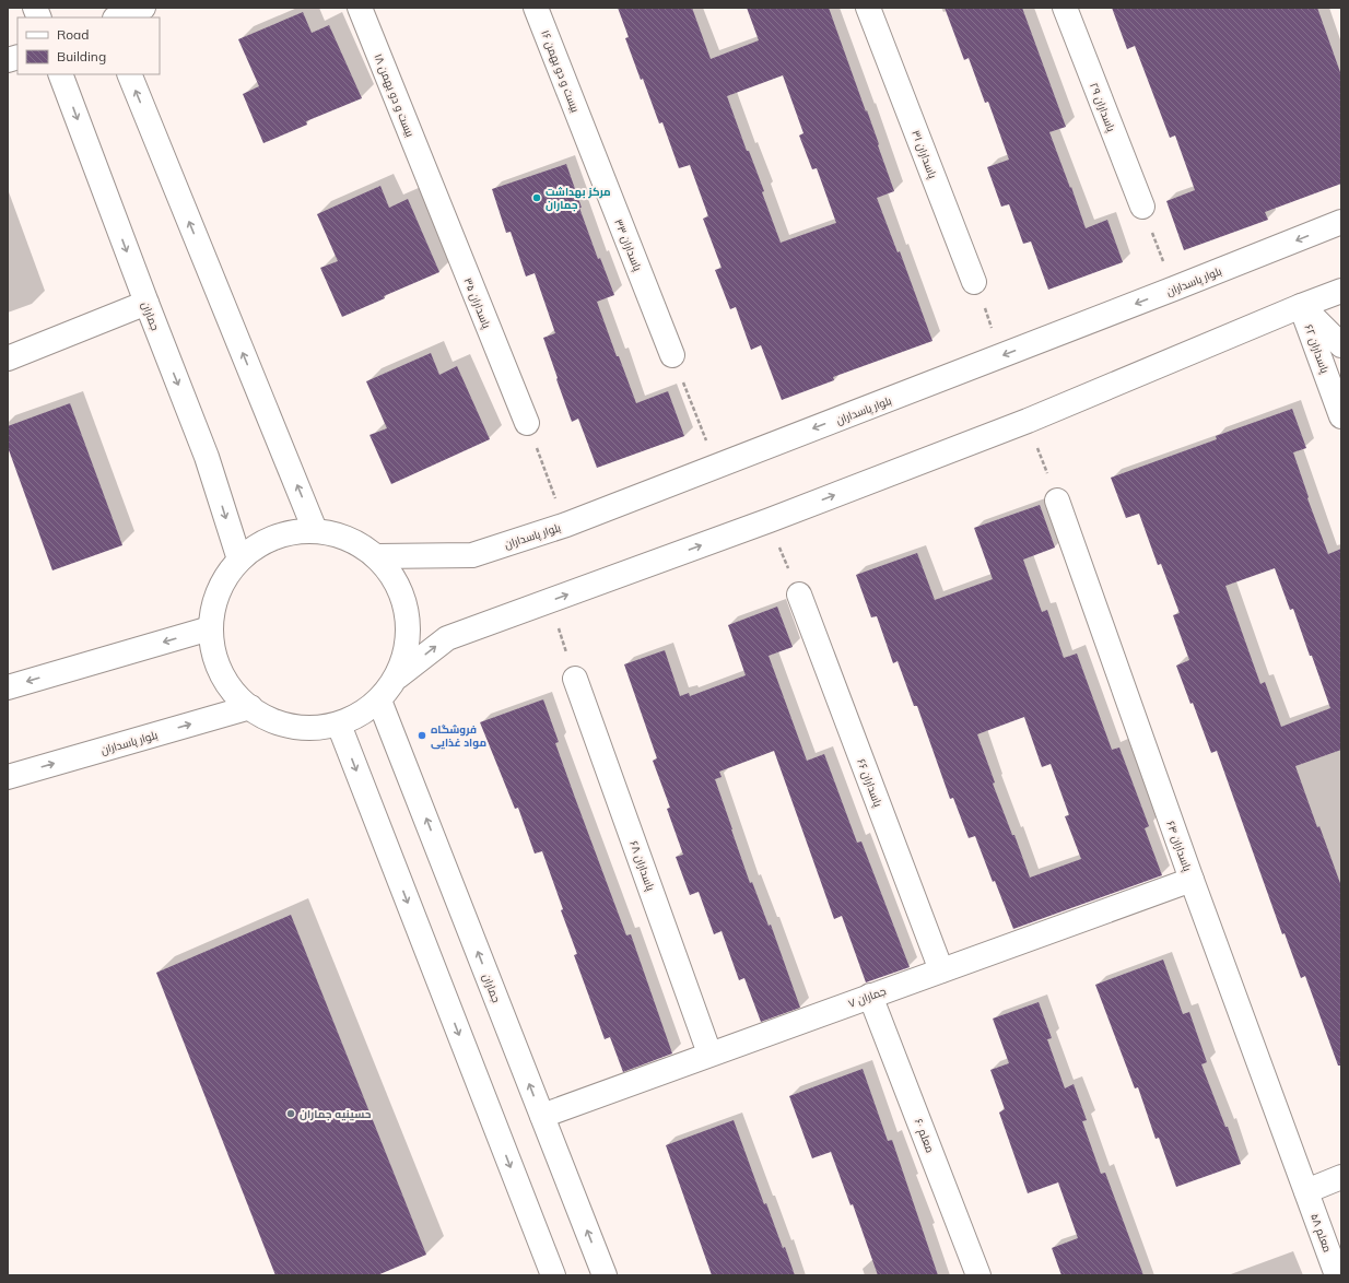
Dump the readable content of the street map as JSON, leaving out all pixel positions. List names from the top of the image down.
{
  "streets": {
    "street": [
      "بیست و دو بهمن ۱۶",
      "بیست و دو بهمن ۱۸",
      "پاسداران ۲۹",
      "پاسداران ۳۱",
      "پاسداران ۳۳",
      "بلوار پاسداران",
      "پاسداران ۳۵",
      "جماران",
      "پاسداران ۶۲",
      "پاسداران ۶۶",
      "پاسداران ۶۴",
      "پاسداران ۶۸",
      "جماران ۷",
      "معلم ۶۰",
      "معلم ۵۸"
    ]
  },
  "crossings": [
    ["بیست و دو بهمن ۱۶", "پاسداران ۳۳"],
    ["بیست و دو بهمن ۱۸", "پاسداران ۳۵"],
    ["جماران", "جماران ۷"],
    ["پاسداران ۶۶", "جماران ۷"],
    ["پاسداران ۶۴", "جماران ۷"],
    ["پاسداران ۶۴", "معلم ۵۸"],
    ["پاسداران ۶۸", "جماران ۷"],
    ["جماران ۷", "معلم ۶۰"]
  ],
  "places": ["مرکز بهداشت جماران", "فروشگاه مواد غذایی", "حسینیه جماران"],
  "legend": ["Road", "Building"]
}
